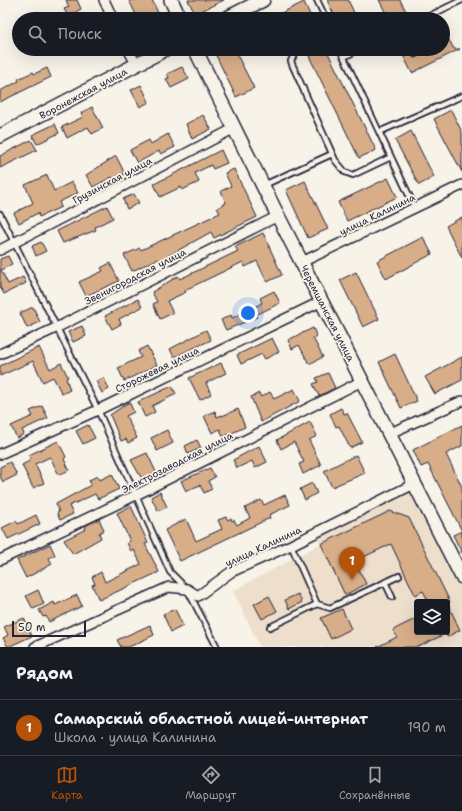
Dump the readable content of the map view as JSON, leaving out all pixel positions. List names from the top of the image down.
{
  "streets": {
    "street": [
      "Воронежская улица",
      "Грузинская улица",
      "улица Калинина",
      "Звенигородская улица",
      "Черемшанская улица",
      "Сторожевая улица",
      "Электрозаводская улица"
    ]
  },
  "crossings": [
    ["Грузинская улица", "Черемшанская улица"],
    ["улица Калинина", "Черемшанская улица"],
    ["Звенигородская улица", "Черемшанская улица"],
    ["Черемшанская улица", "Сторожевая улица"],
    ["Черемшанская улица", "Электрозаводская улица"]
  ],
  "scale_bar": "50 m",
  "page": {
    "search": "Поиск",
    "pins": "1",
    "scale": "50 m",
    "heading": "Рядом",
    "list": [
      {
        "mark": "1",
        "name": "Самарский областной лицей-интернат",
        "note": "Школа · улица Калинина",
        "value": "190 m"
      }
    ],
    "nav": ["Карта", "Маршрут", "Сохранённые"]
  }
}
